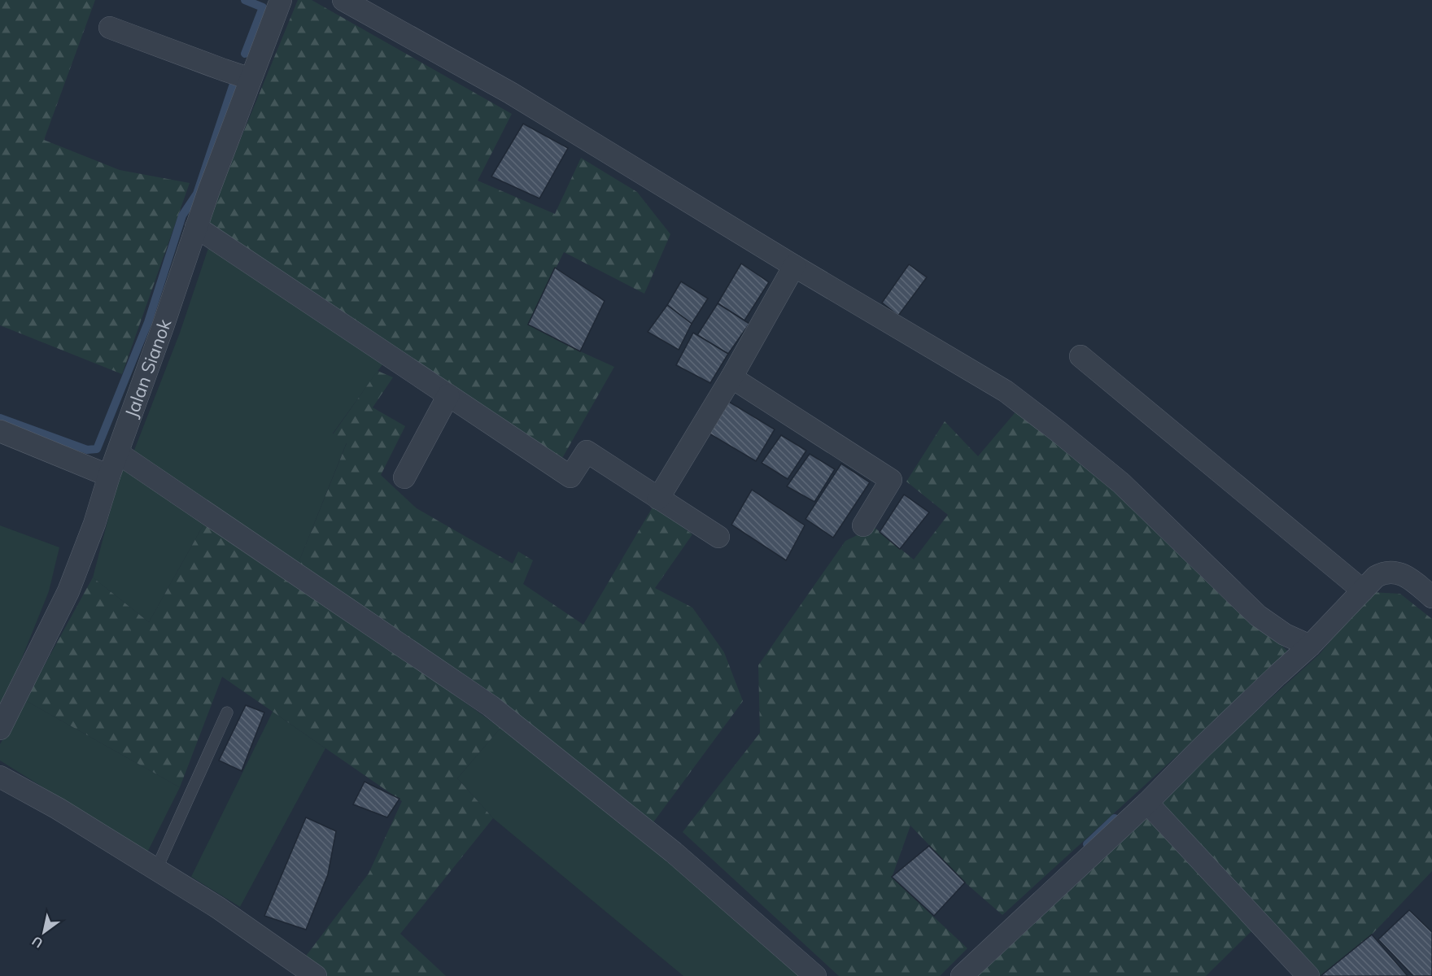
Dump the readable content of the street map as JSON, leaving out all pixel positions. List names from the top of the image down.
{
  "streets": {
    "street": ["Jalan Sianok"]
  },
  "north": "bottom left"
}
